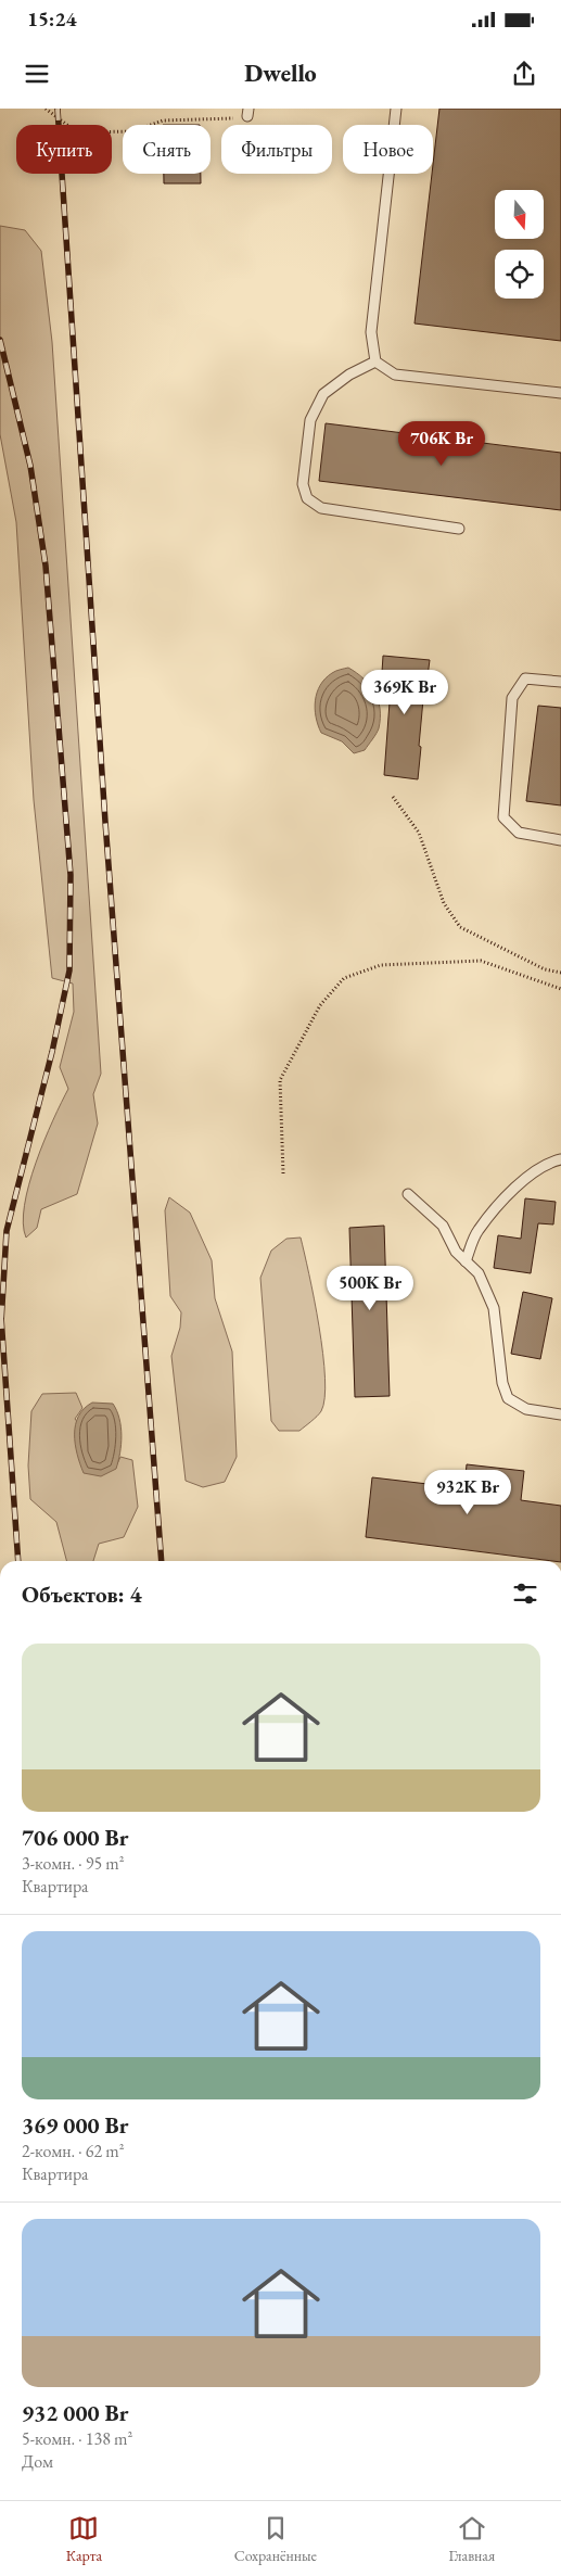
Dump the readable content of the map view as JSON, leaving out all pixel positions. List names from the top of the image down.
{
  "north": "bottom",
  "page": {
    "status": "15:24",
    "header": "Dwello",
    "chip": [
      "Купить",
      "Снять",
      "Фильтры",
      "Новое"
    ],
    "price": [
      "706K Br",
      "369K Br",
      "500K Br",
      "932K Br"
    ],
    "heading": "Объектов: 4",
    "list": [
      {
        "name": "706 000 Br",
        "note": "3-комн. · 95 m² · Квартира"
      },
      {
        "name": "369 000 Br",
        "note": "2-комн. · 62 m² · Квартира"
      },
      {
        "name": "932 000 Br",
        "note": "5-комн. · 138 m² · Дом"
      }
    ],
    "tabs": ["Карта", "Сохранённые", "Главная"]
  }
}
